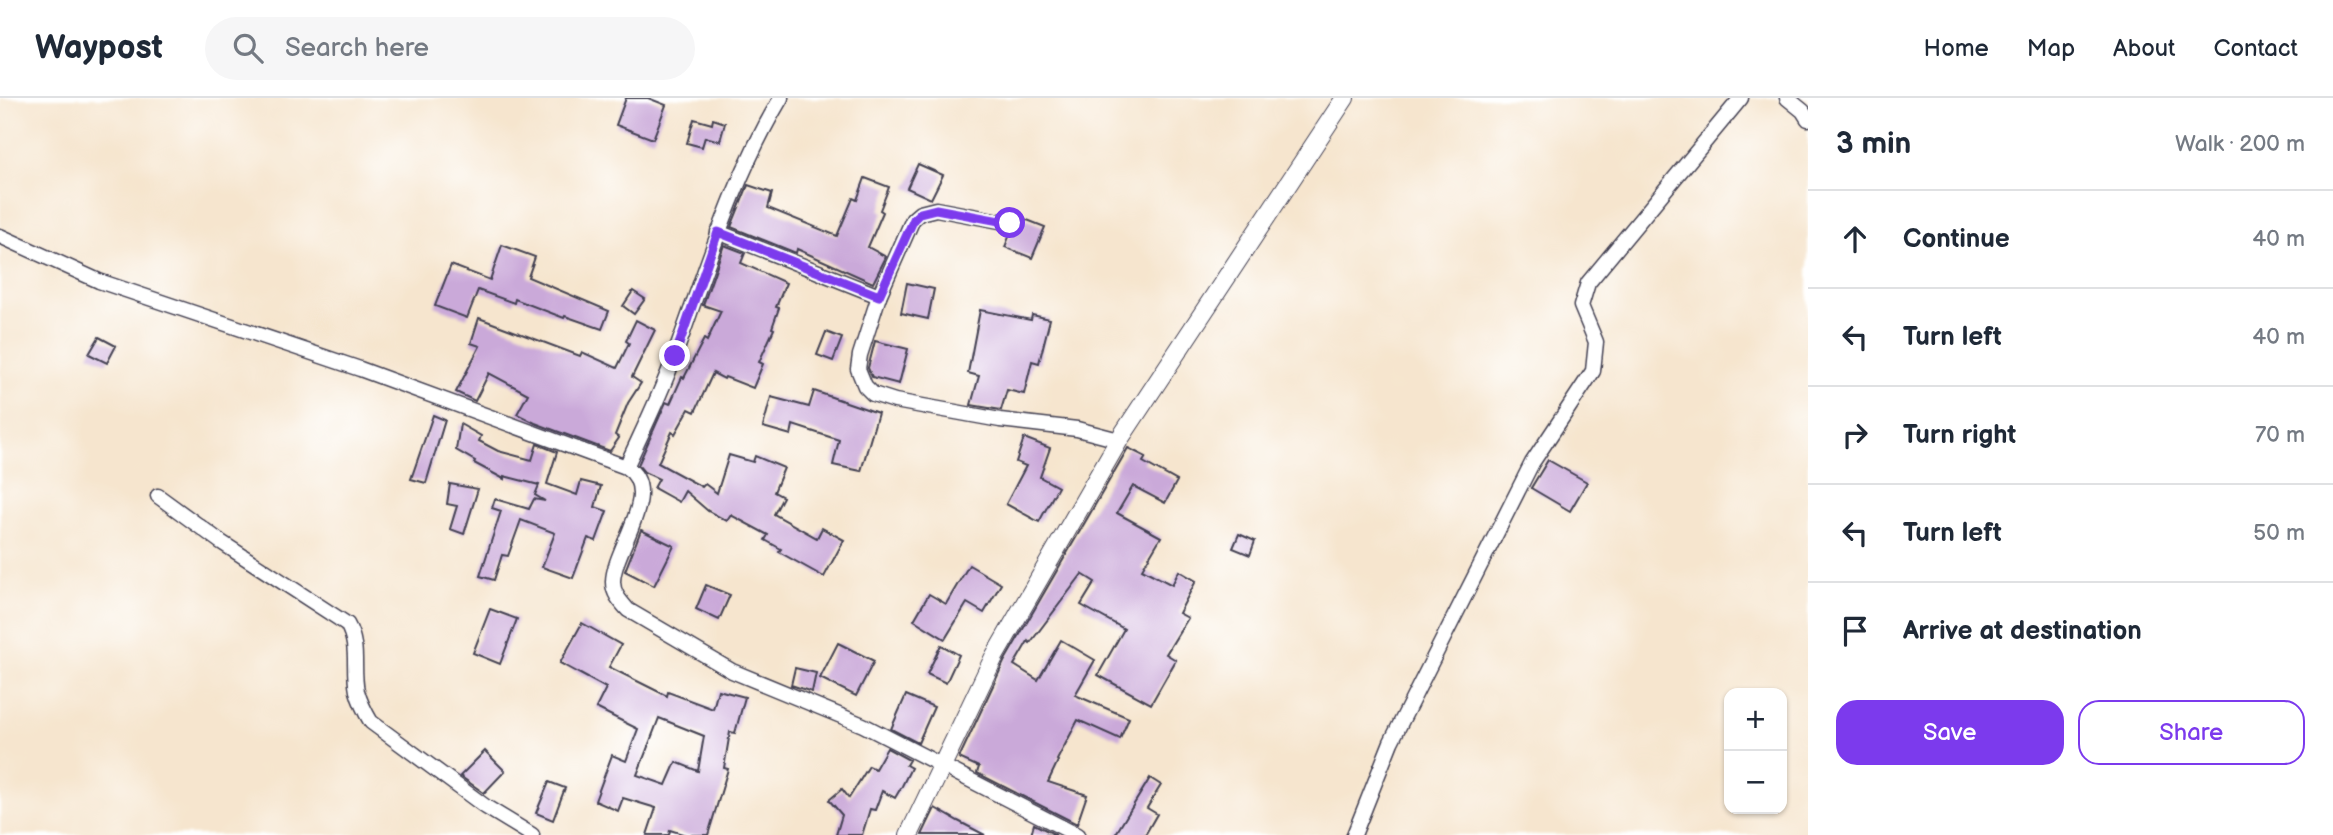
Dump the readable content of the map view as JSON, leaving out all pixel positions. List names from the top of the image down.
{
  "page": {
    "header": "Waypost",
    "search": "Search here",
    "nav": [
      "Home",
      "Map",
      "About",
      "Contact"
    ],
    "heading": ["3 min", "Walk · 200 m"],
    "list": [
      ["Continue", "40 m"],
      ["Turn left", "40 m"],
      ["Turn right", "70 m"],
      ["Turn left", "50 m"],
      "Arrive at destination"
    ],
    "buttons": ["Save", "Share"],
    "map_buttons": ["+", "−"]
  }
}
